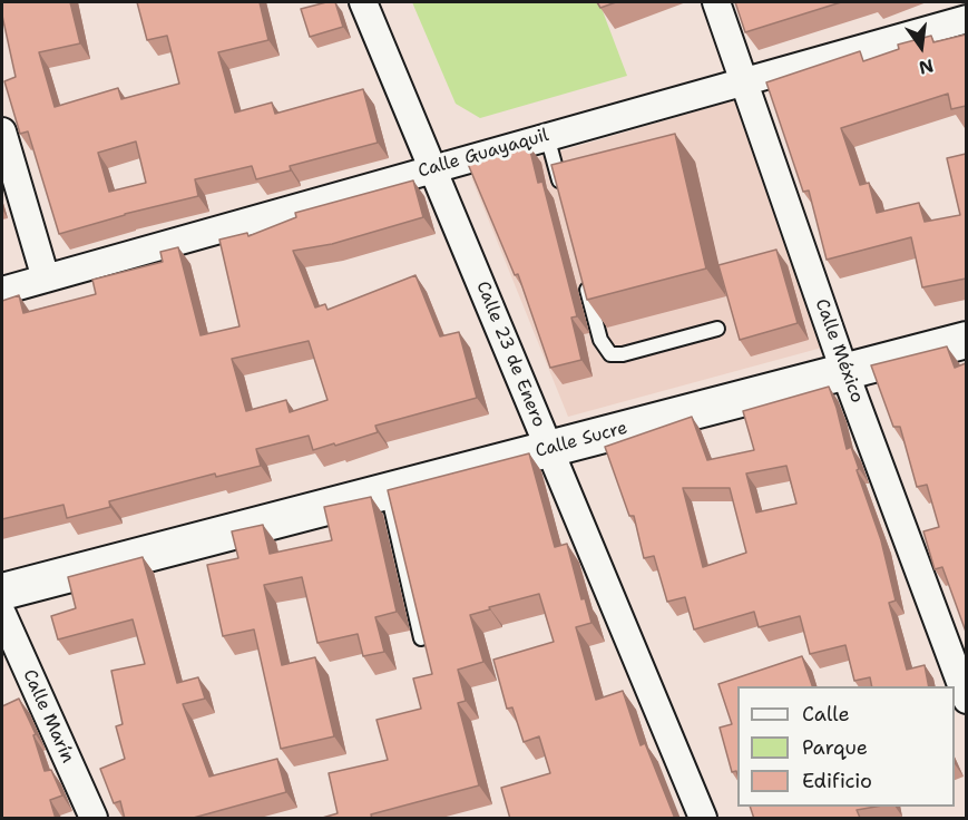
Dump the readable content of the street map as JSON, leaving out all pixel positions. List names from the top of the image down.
{
  "streets": {
    "street": [
      "Calle Guayaquil",
      "Calle México",
      "Calle 23 de Enero",
      "Calle Sucre",
      "Calle Marín"
    ]
  },
  "crossings": [
    ["Calle Guayaquil", "Calle México"],
    ["Calle Guayaquil", "Calle 23 de Enero"],
    ["Calle México", "Calle Sucre"],
    ["Calle 23 de Enero", "Calle Sucre"]
  ],
  "legend": ["Calle", "Parque", "Edificio"],
  "north": "bottom"
}
